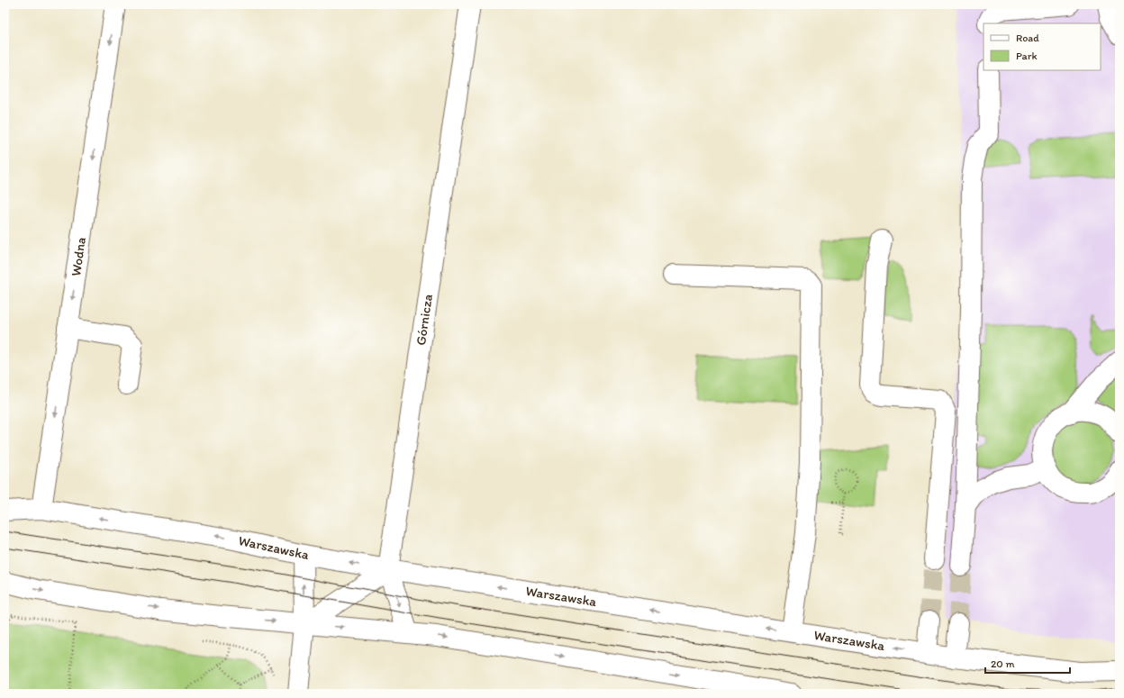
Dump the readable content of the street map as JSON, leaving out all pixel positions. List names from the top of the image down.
{
  "streets": {
    "street": ["Wodna", "Górnicza", "Warszawska"]
  },
  "crossings": [
    ["Wodna", "Warszawska"],
    ["Górnicza", "Warszawska"]
  ],
  "one_way": ["Wodna"],
  "legend": ["Road", "Park"],
  "scale_bar": "20 m"
}
